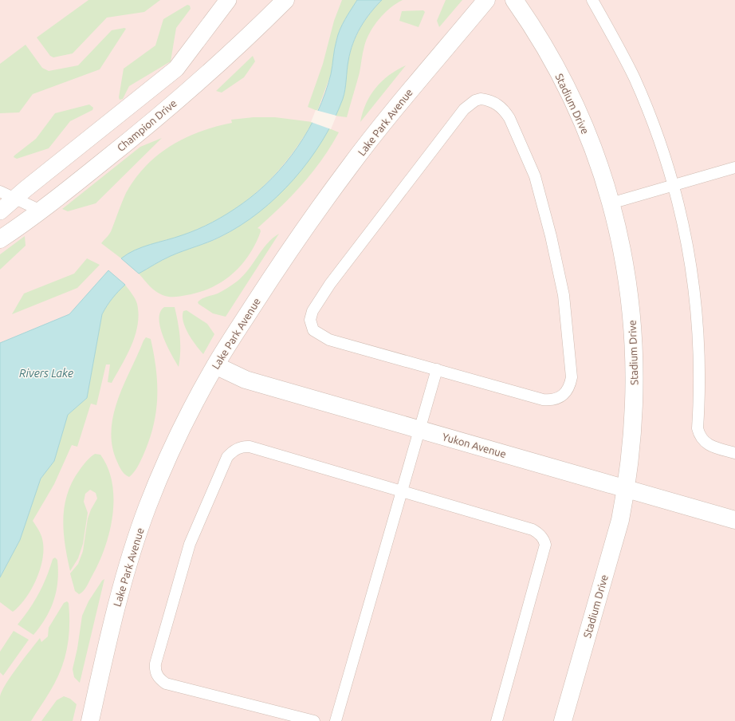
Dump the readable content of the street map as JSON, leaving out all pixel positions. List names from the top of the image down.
{
  "streets": {
    "street": [
      "Stadium Drive",
      "Lake Park Avenue",
      "Champion Drive",
      "Yukon Avenue"
    ]
  },
  "crossings": [
    ["Stadium Drive", "Yukon Avenue"],
    ["Lake Park Avenue", "Yukon Avenue"]
  ],
  "water": ["Rivers Lake"]
}
